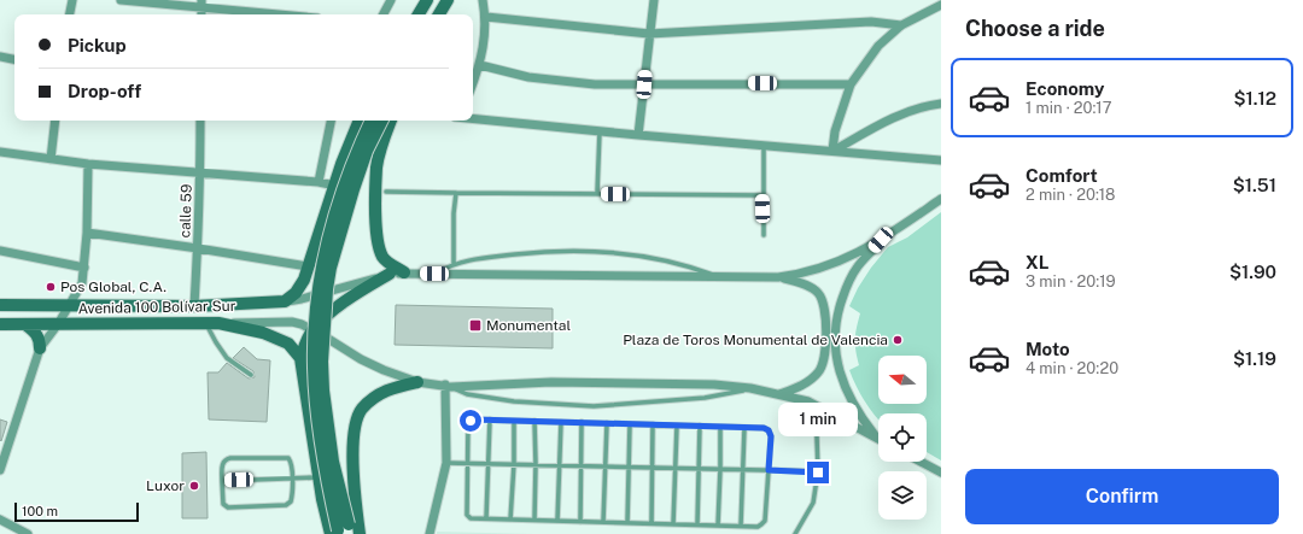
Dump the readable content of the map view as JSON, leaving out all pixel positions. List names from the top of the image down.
{
  "streets": {
    "main road": ["Avenida 100 Bolívar Sur"],
    "street": ["calle 59"]
  },
  "crossings": [
    ["calle 59", "Avenida 100 Bolívar Sur"]
  ],
  "places": {
    "other": ["Pos Global, C.A.", "Plaza de Toros Monumental de Valencia", "Luxor"],
    "transit": ["Monumental"]
  },
  "scale_bar": "100 m",
  "north": "left",
  "page": {
    "heading": "Choose a ride",
    "banner": ["Pickup", "Drop-off"],
    "list": [
      {
        "name": "Economy",
        "note": "1 min · 20:17",
        "value": "$1.12"
      },
      {
        "name": "Comfort",
        "note": "2 min · 20:18",
        "value": "$1.51"
      },
      {
        "name": "XL",
        "note": "3 min · 20:19",
        "value": "$1.90"
      },
      {
        "name": "Moto",
        "note": "4 min · 20:20",
        "value": "$1.19"
      }
    ],
    "bubble": "1 min",
    "buttons": "Confirm",
    "scale": "100 m"
  }
}
